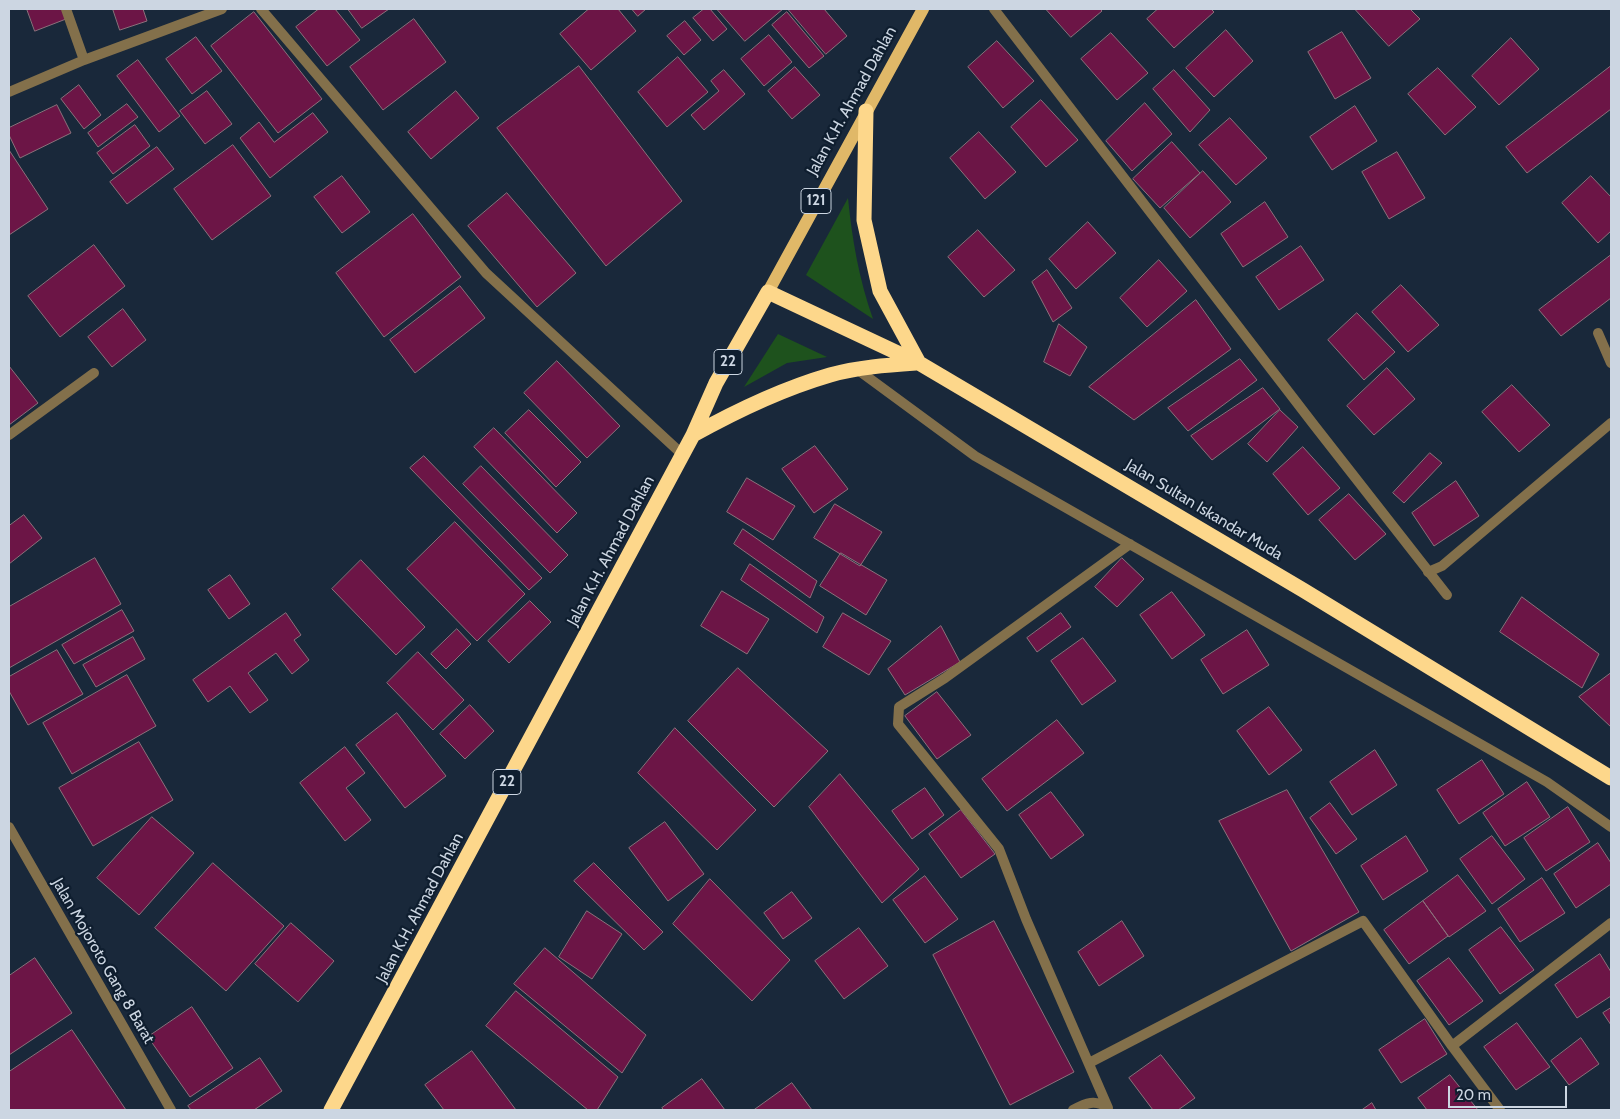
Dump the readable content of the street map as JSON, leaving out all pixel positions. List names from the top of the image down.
{
  "streets": {
    "highway": ["Jalan K.H. Ahmad Dahlan", "22", "Jalan Sultan Iskandar Muda"],
    "main road": ["121"],
    "street": ["Jalan Mojoroto Gang 8 Barat"]
  },
  "crossings": [
    ["Jalan K.H. Ahmad Dahlan", "Jalan Sultan Iskandar Muda"]
  ],
  "scale_bar": "20 m"
}
